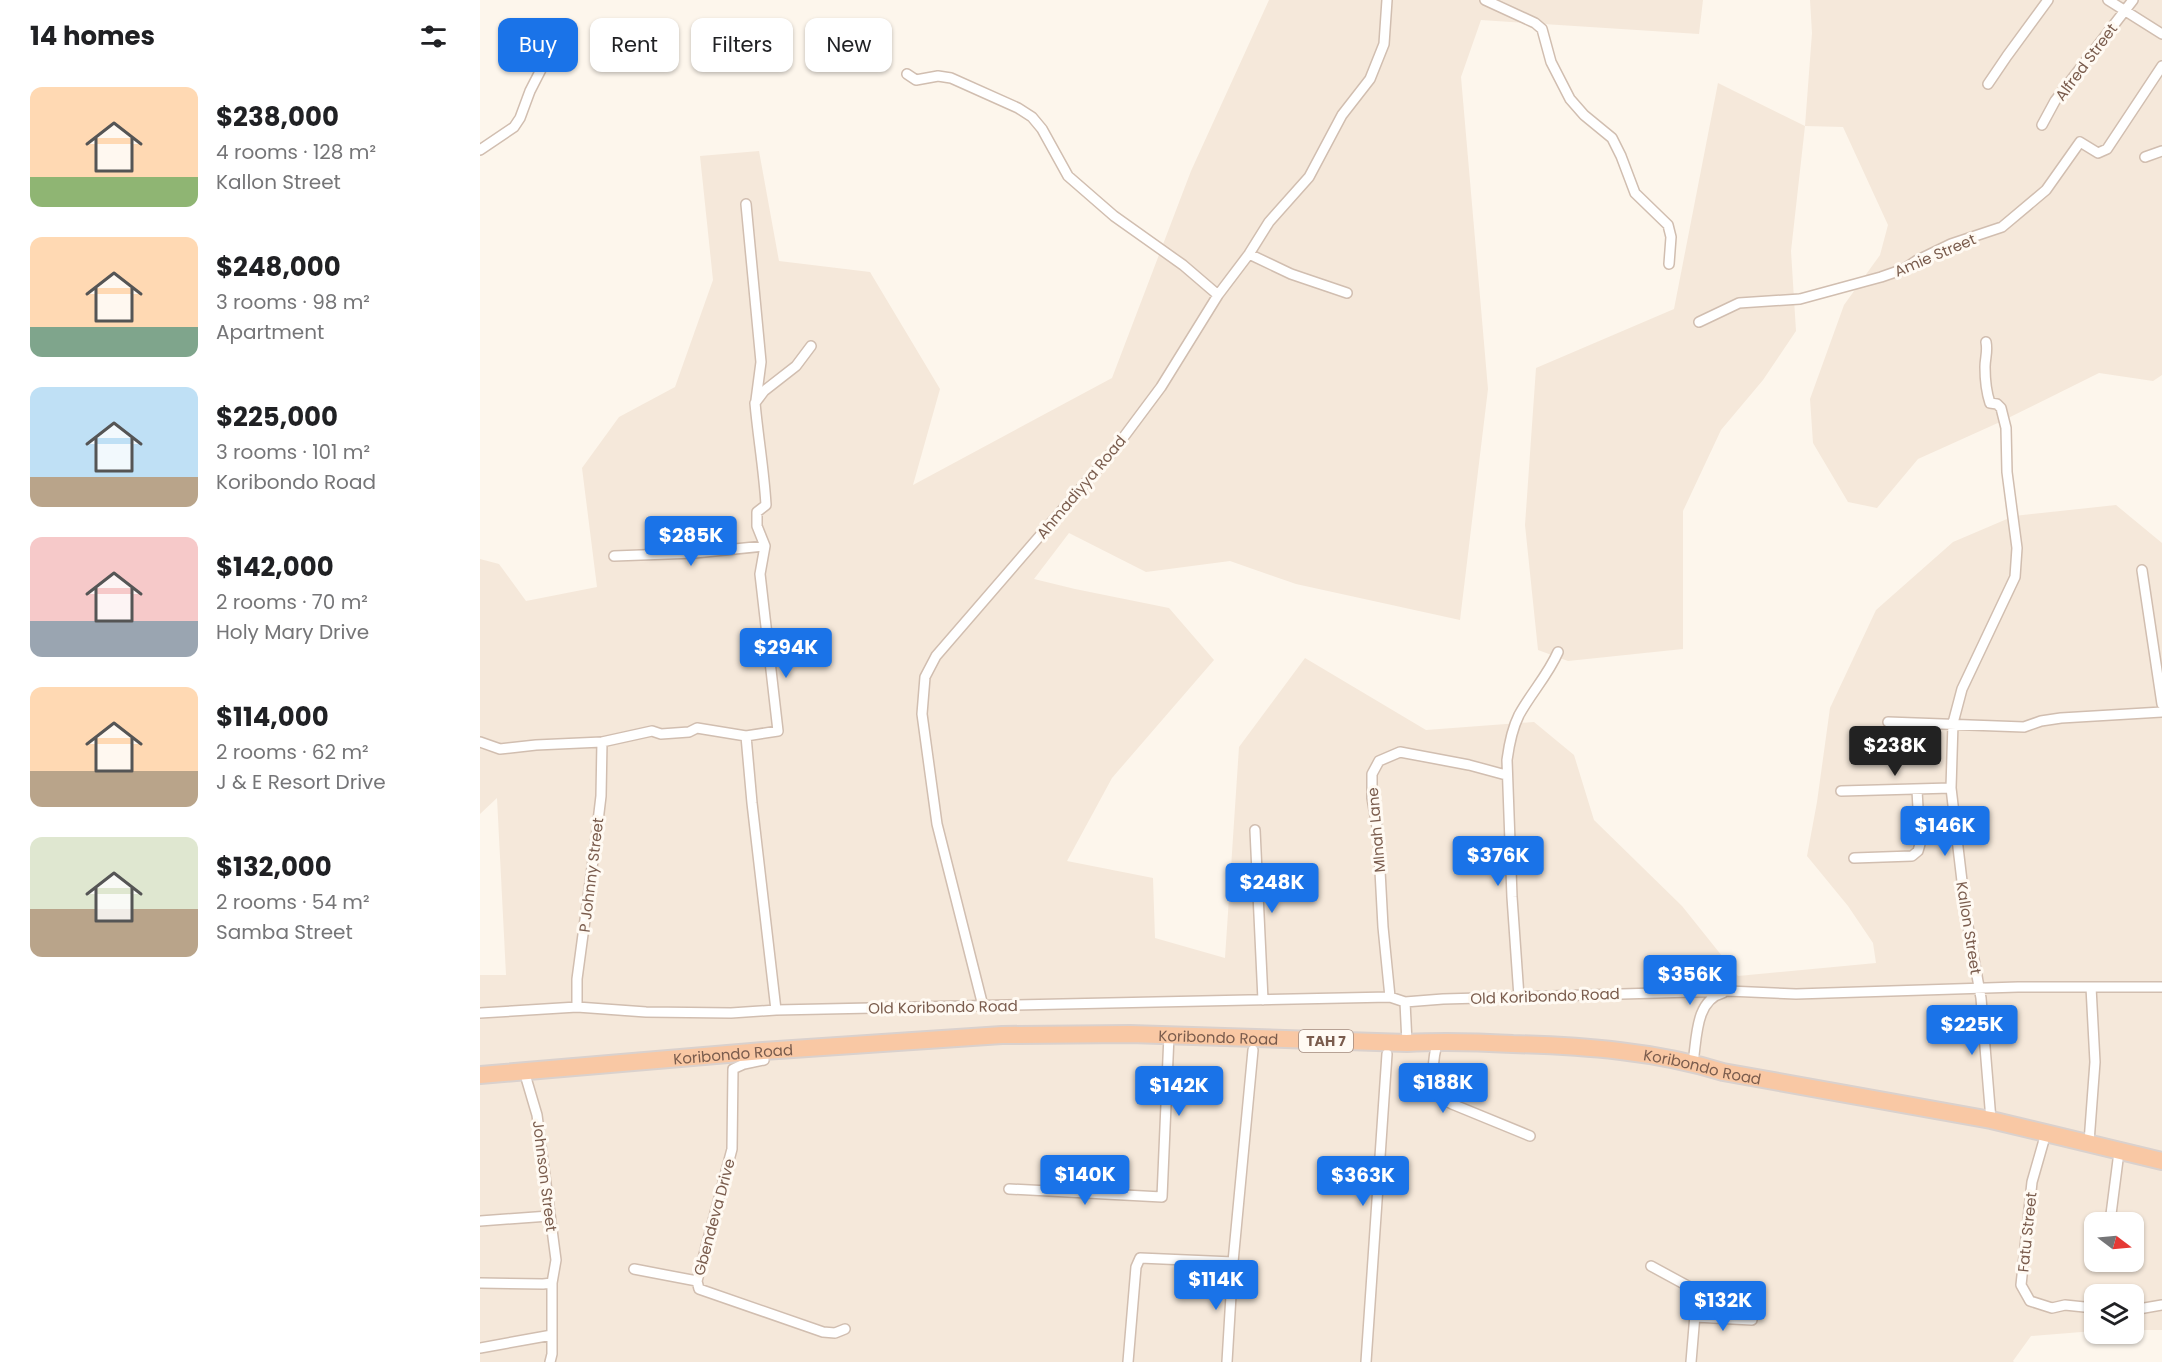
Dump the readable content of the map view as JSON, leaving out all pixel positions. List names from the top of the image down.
{
  "streets": {
    "highway": ["Koribondo Road", "TAH 7"],
    "street": [
      "Alfred Street",
      "Amie Street",
      "Ahmadiyya Road",
      "MInah Lane",
      "P Johnny Street",
      "Kallon Street",
      "Old Koribondo Road",
      "Johnson Street",
      "Gbendeva Drive",
      "Fatu Street"
    ]
  },
  "crossings": [
    ["Ahmadiyya Road", "Old Koribondo Road"],
    ["MInah Lane", "Old Koribondo Road"],
    ["P Johnny Street", "Old Koribondo Road"],
    ["Kallon Street", "Old Koribondo Road"],
    ["Kallon Street", "Koribondo Road"],
    ["Koribondo Road", "Johnson Street"],
    ["Koribondo Road", "Gbendeva Drive"],
    ["Koribondo Road", "Fatu Street"]
  ],
  "north": "right",
  "page": {
    "heading": "14 homes",
    "chip": [
      "Buy",
      "Rent",
      "Filters",
      "New"
    ],
    "list": [
      {
        "name": "$238,000",
        "note": "4 rooms · 128 m² · Kallon Street"
      },
      {
        "name": "$248,000",
        "note": "3 rooms · 98 m² · Apartment"
      },
      {
        "name": "$225,000",
        "note": "3 rooms · 101 m² · Koribondo Road"
      },
      {
        "name": "$142,000",
        "note": "2 rooms · 70 m² · Holy Mary Drive"
      },
      {
        "name": "$114,000",
        "note": "2 rooms · 62 m² · J & E Resort Drive"
      },
      {
        "name": "$132,000",
        "note": "2 rooms · 54 m² · Samba Street"
      }
    ],
    "price": [
      "$285K",
      "$294K",
      "$238K",
      "$146K",
      "$376K",
      "$248K",
      "$356K",
      "$225K",
      "$188K",
      "$142K",
      "$140K",
      "$363K",
      "$114K",
      "$132K"
    ]
  }
}
